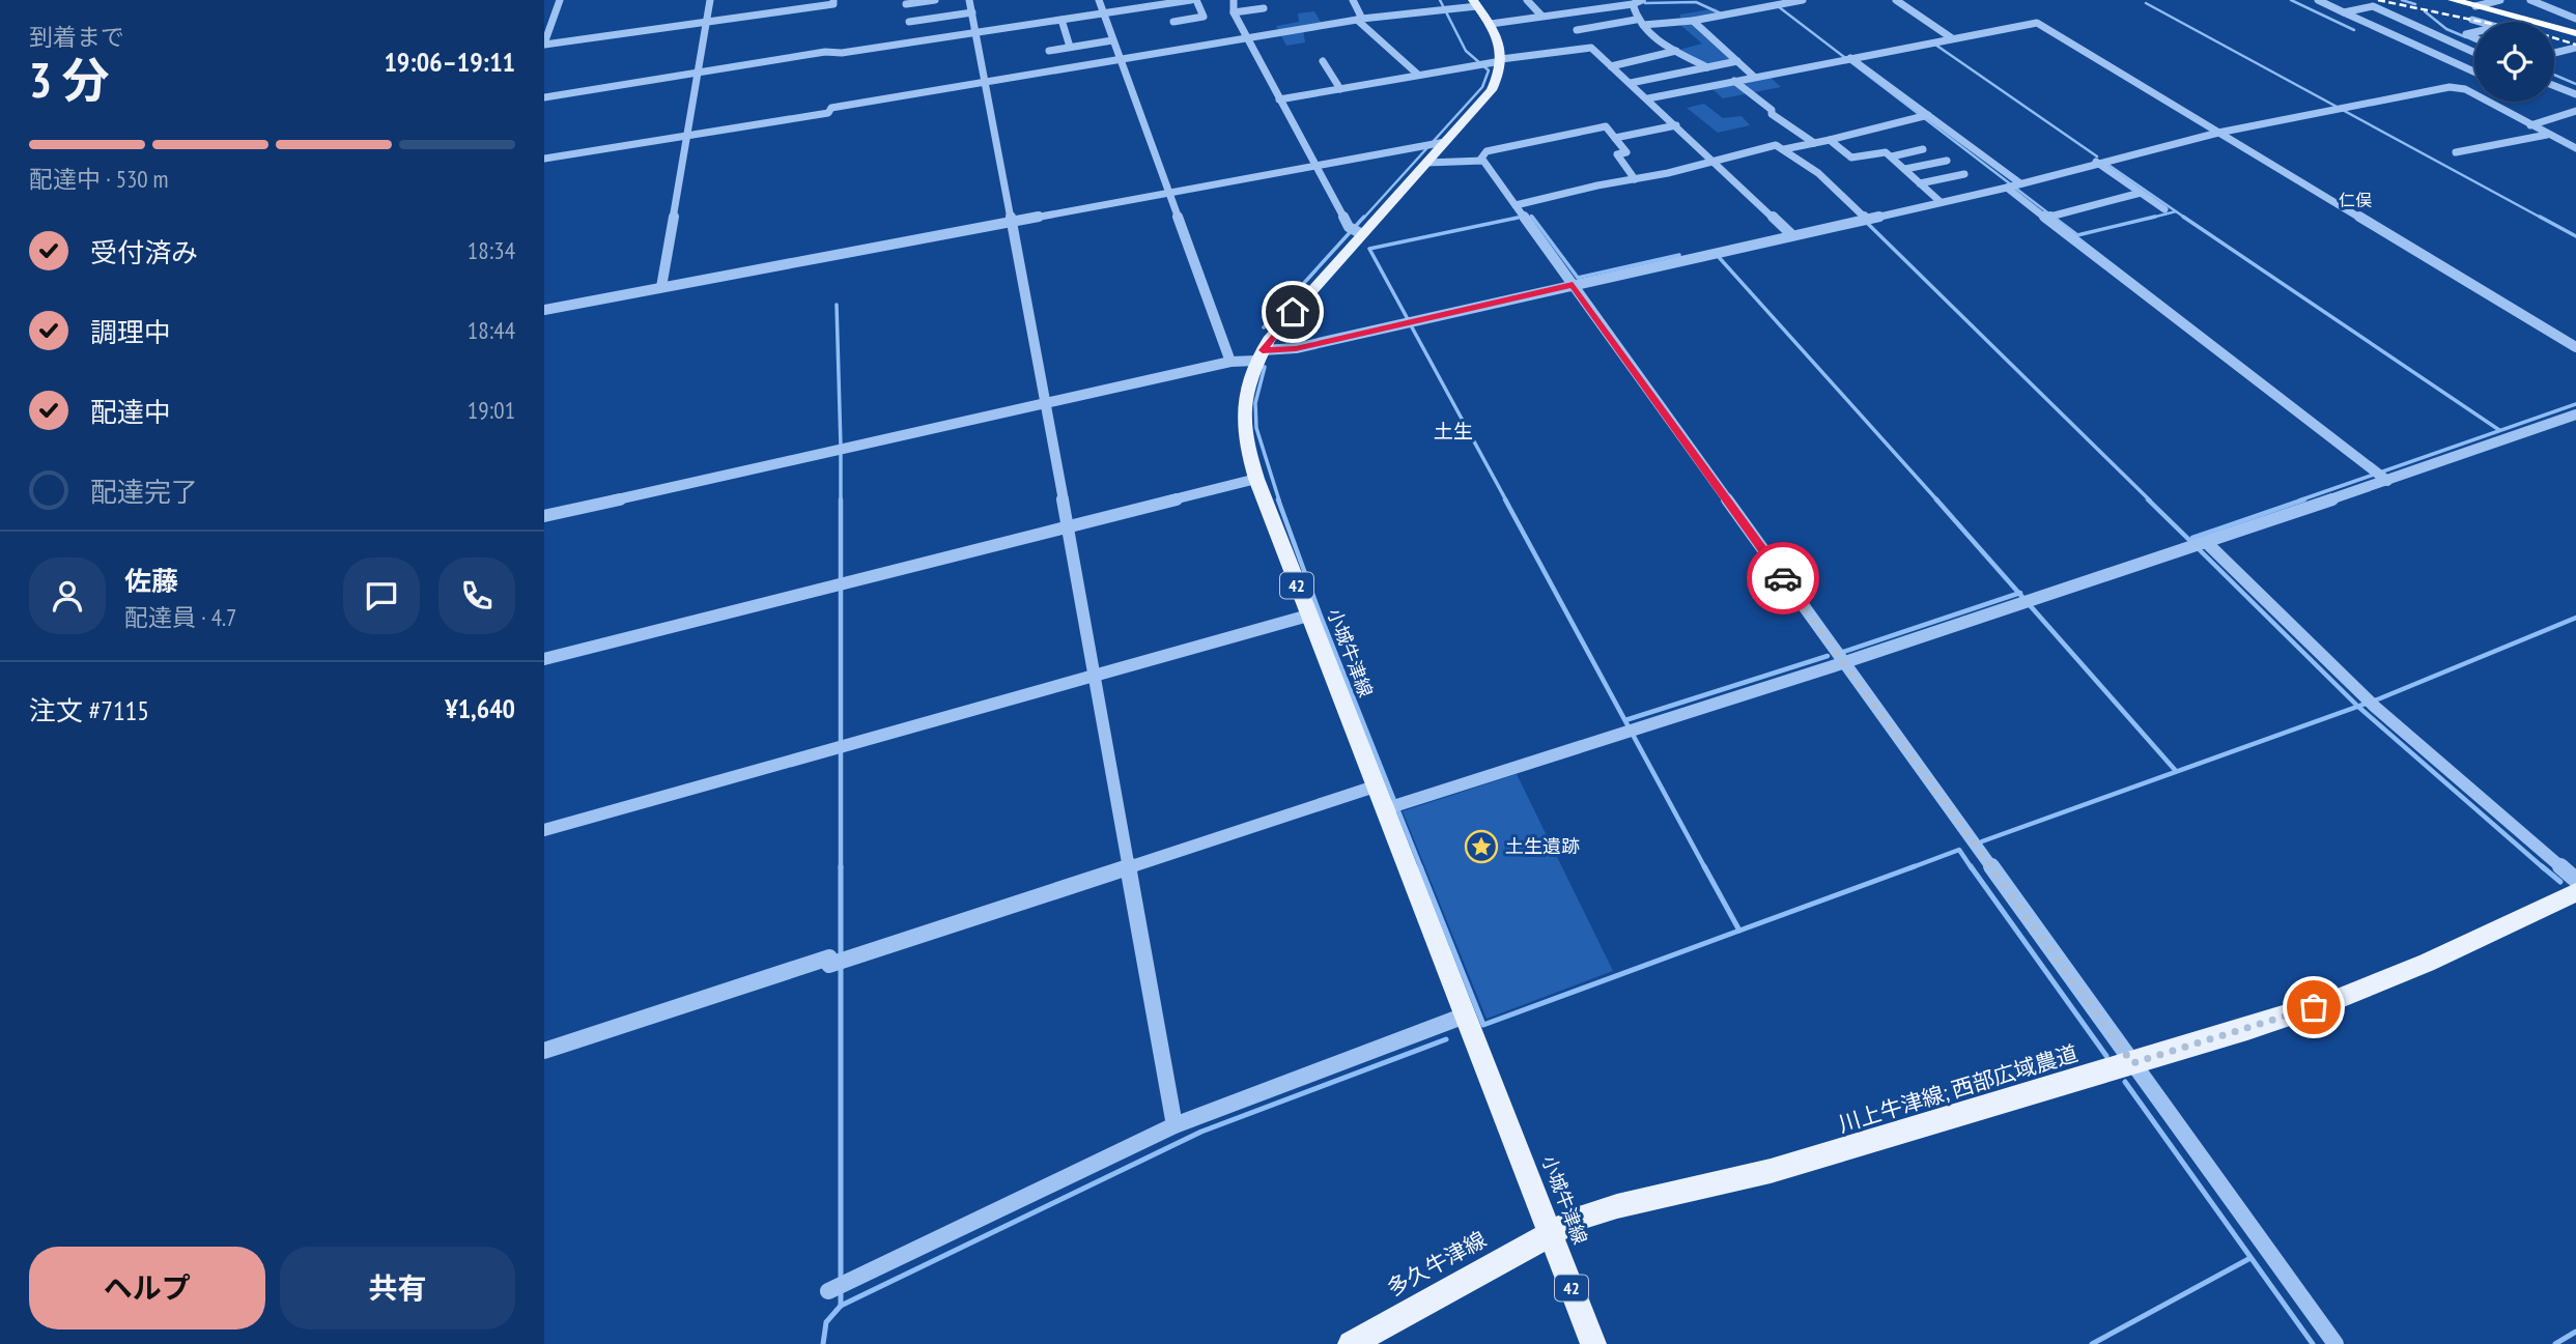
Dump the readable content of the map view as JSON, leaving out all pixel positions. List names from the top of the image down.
{
  "streets": {
    "main road": [
      "42",
      "小城牛津線",
      "川上牛津線; 西部広域農道",
      "多久牛津線"
    ]
  },
  "crossings": [
    ["小城牛津線", "川上牛津線; 西部広域農道"],
    ["小城牛津線", "多久牛津線"],
    ["川上牛津線; 西部広域農道", "多久牛津線"]
  ],
  "districts": ["仁俣", "土生"],
  "places": {
    "place": ["土生遺跡"]
  },
  "page": {
    "heading": ["3 分", "到着まで", "19:06–19:11"],
    "panel": [
      "佐藤",
      "配達員 · 4.7",
      "注文 #7115",
      "¥1,640"
    ],
    "bar": "配達中 · 530 m",
    "list": [
      ["受付済み", "18:34"],
      ["調理中", "18:44"],
      ["配達中", "19:01"],
      "配達完了"
    ],
    "buttons": ["ヘルプ", "共有"]
  }
}
